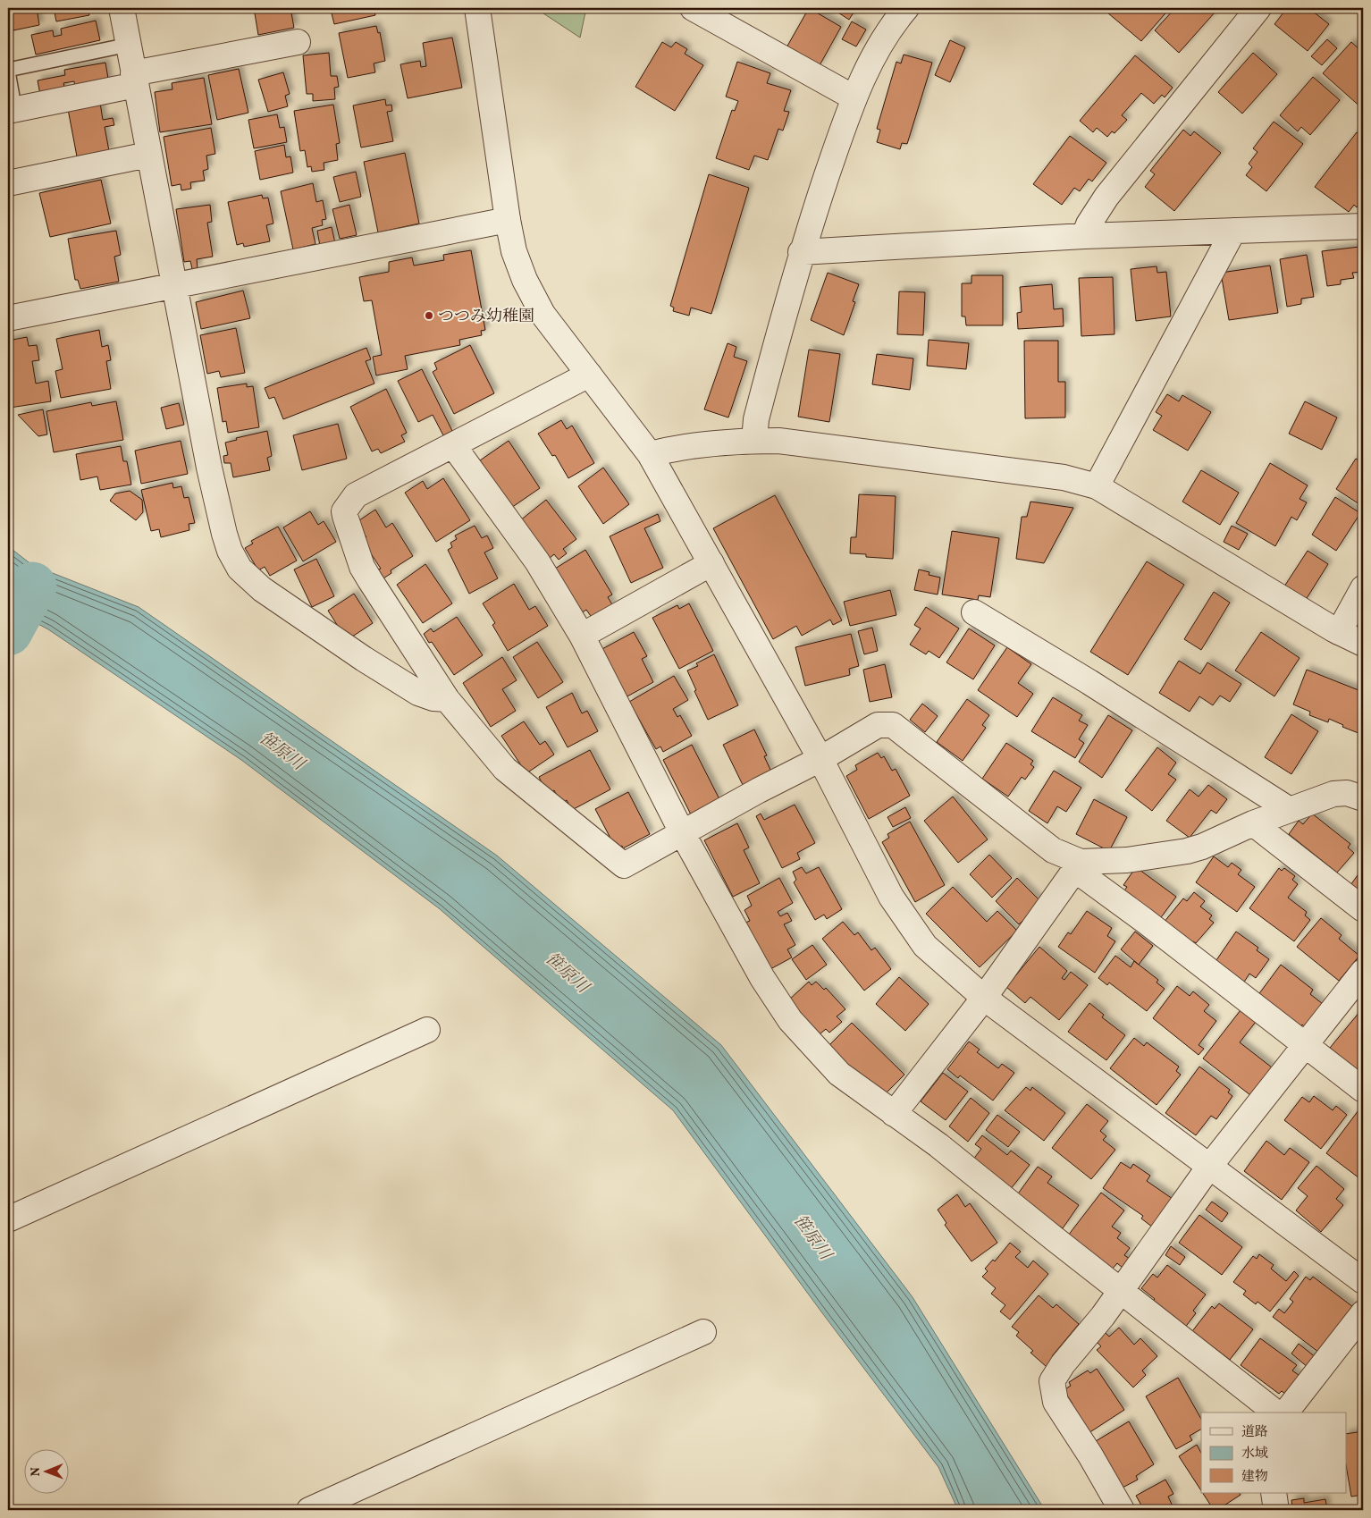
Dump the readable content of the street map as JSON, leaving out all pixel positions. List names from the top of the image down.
{
  "water": ["笹原川"],
  "places": ["つつみ幼稚園"],
  "legend": ["道路", "水域", "建物"],
  "north": "left"
}
